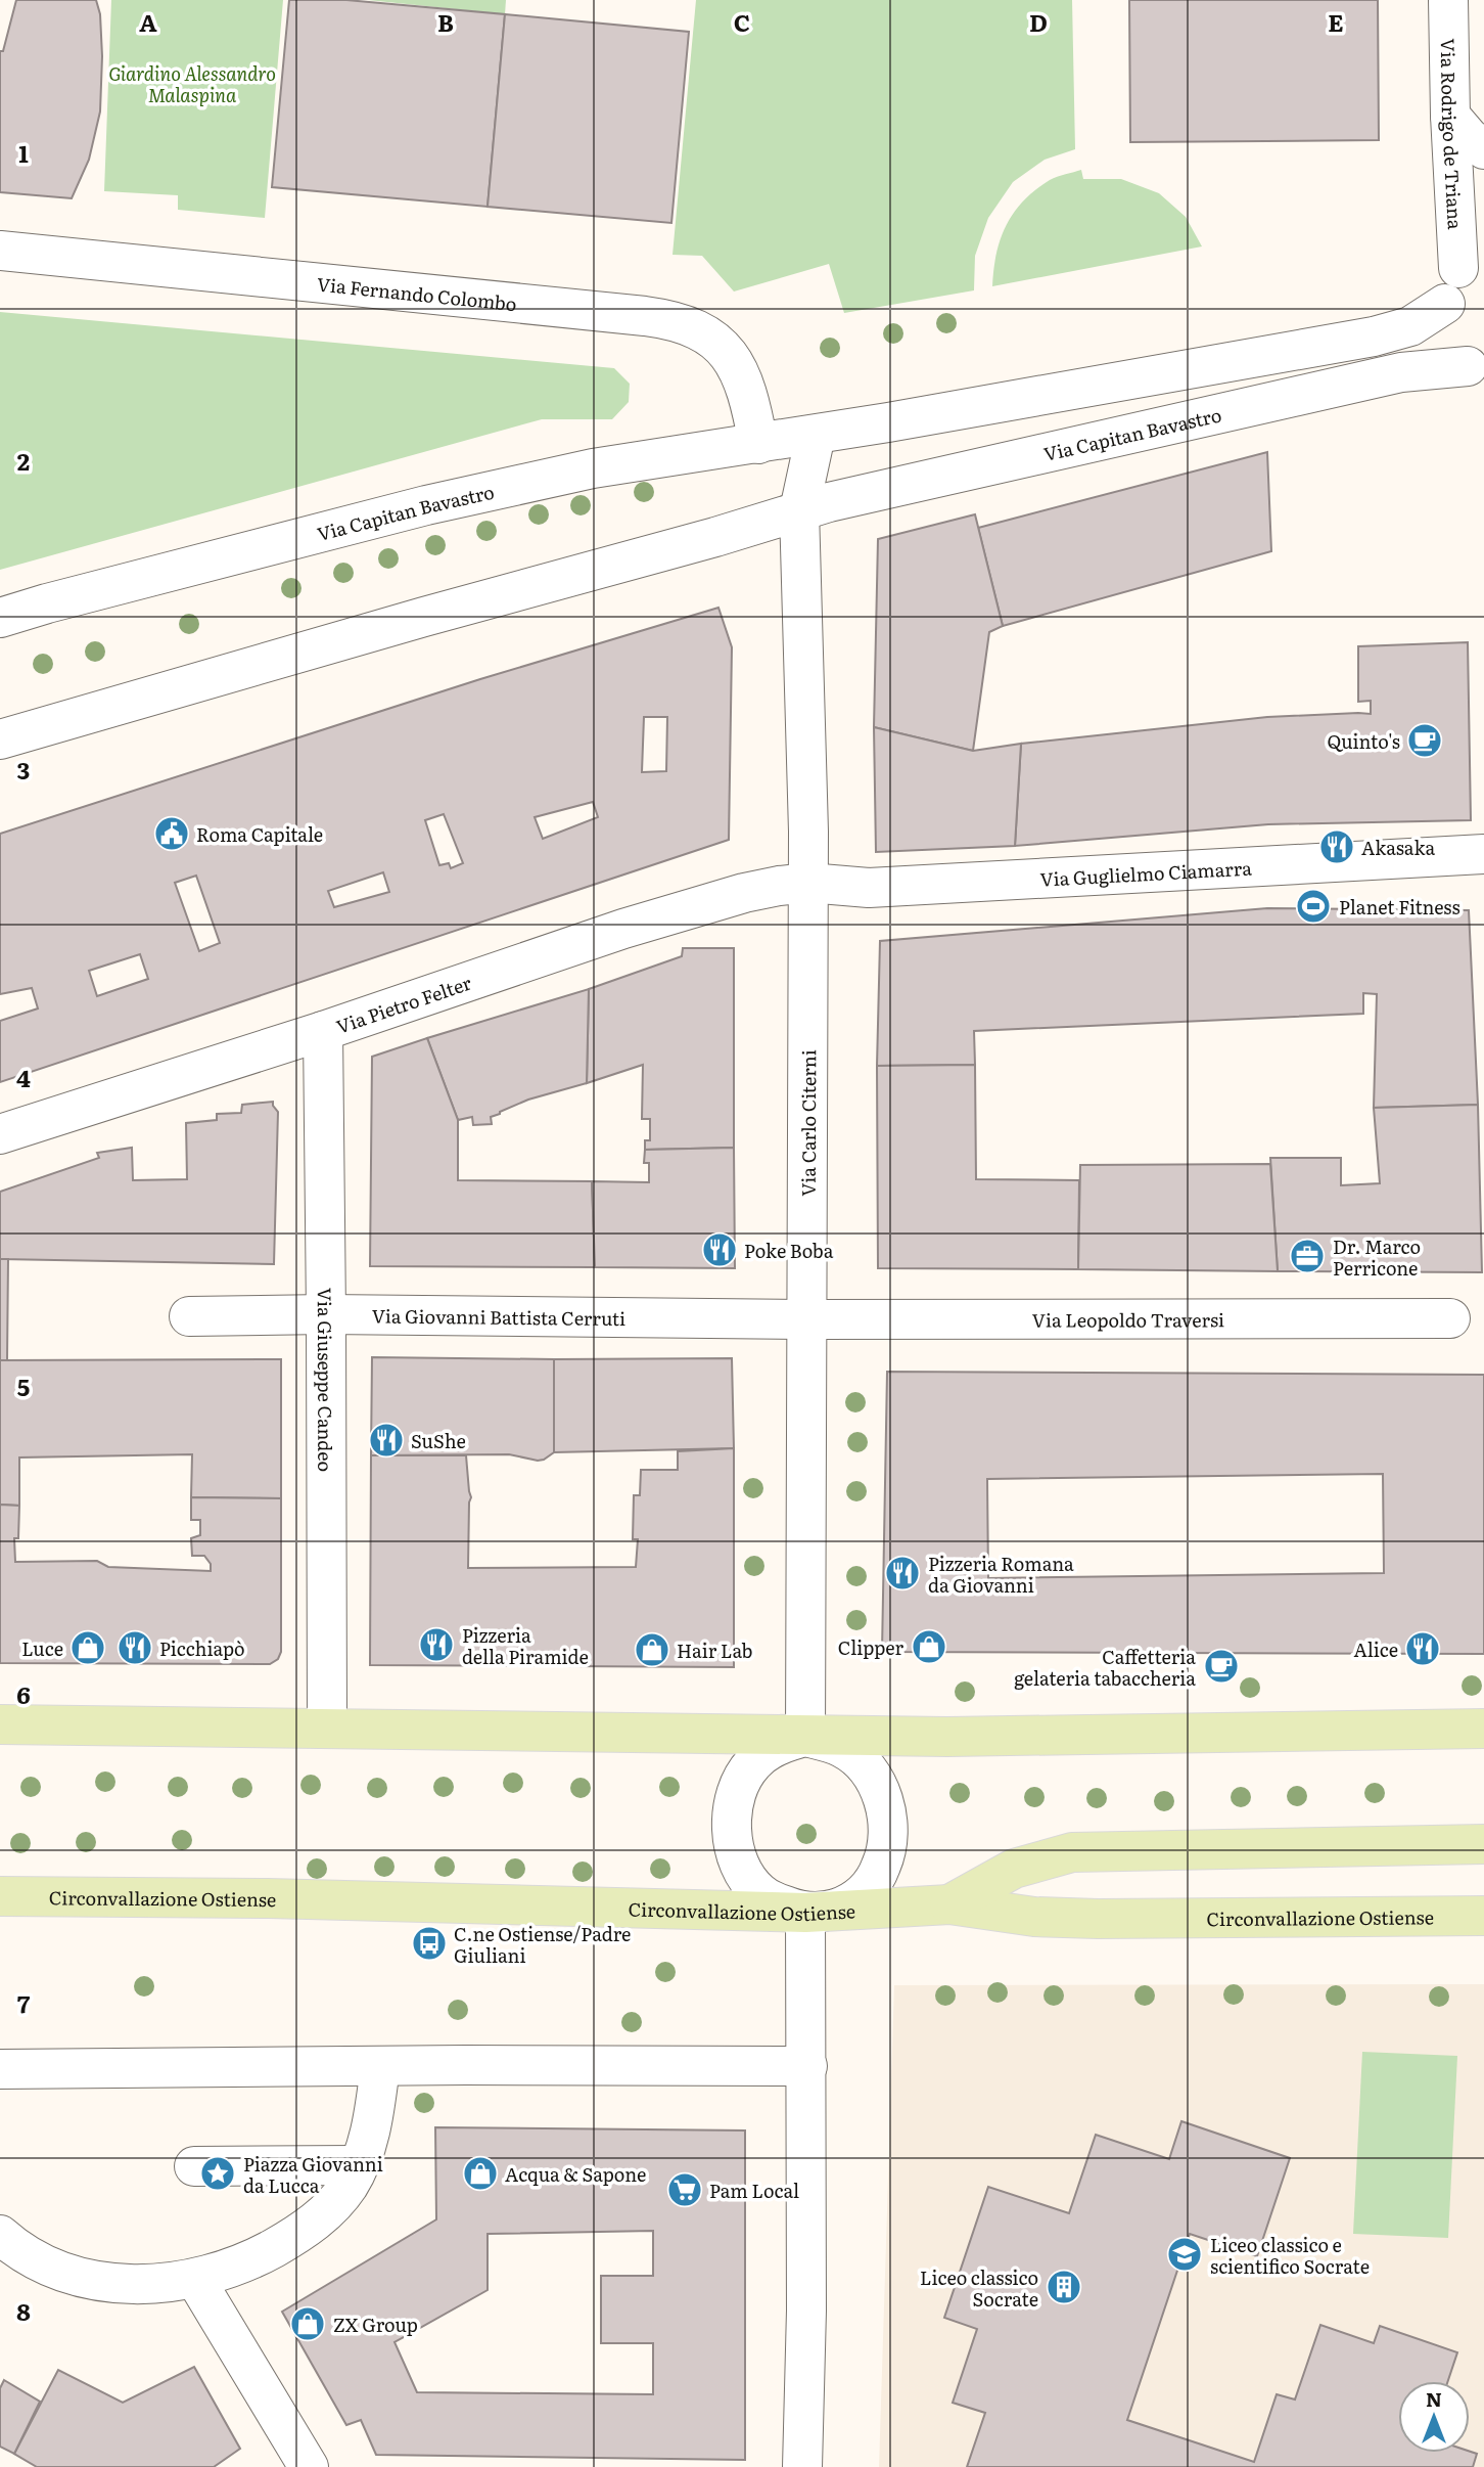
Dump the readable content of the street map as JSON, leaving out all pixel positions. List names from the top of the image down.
{
  "streets": {
    "main road": ["Circonvallazione Ostiense"],
    "street": [
      "Via Rodrigo de Triana",
      "Via Fernando Colombo",
      "Via Capitan Bavastro",
      "Via Guglielmo Ciamarra",
      "Via Pietro Felter",
      "Via Carlo Citerni",
      "Via Giovanni Battista Cerruti",
      "Via Leopoldo Traversi",
      "Via Giuseppe Candeo"
    ]
  },
  "crossings": [
    ["Via Fernando Colombo", "Via Capitan Bavastro"],
    ["Via Capitan Bavastro", "Via Carlo Citerni"],
    ["Via Guglielmo Ciamarra", "Via Pietro Felter"],
    ["Via Guglielmo Ciamarra", "Via Carlo Citerni"],
    ["Via Pietro Felter", "Via Carlo Citerni"],
    ["Via Pietro Felter", "Via Giuseppe Candeo"],
    ["Via Carlo Citerni", "Via Giovanni Battista Cerruti"],
    ["Via Carlo Citerni", "Via Leopoldo Traversi"],
    ["Via Carlo Citerni", "Circonvallazione Ostiense"],
    ["Via Giovanni Battista Cerruti", "Via Leopoldo Traversi"],
    ["Via Giovanni Battista Cerruti", "Via Giuseppe Candeo"]
  ],
  "parks": ["Giardino Alessandro Malaspina"],
  "places": {
    "cafe": ["Quinto's", "Caffetteria gelateria tabaccheria"],
    "public building": ["Roma Capitale"],
    "restaurant": [
      "Akasaka",
      "Poke Boba",
      "SuShe",
      "Pizzeria Romana da Giovanni",
      "Pizzeria della Piramide",
      "Picchiapò",
      "Alice"
    ],
    "sports": ["Planet Fitness"],
    "office": ["Dr. Marco Perricone"],
    "shop": [
      "Clipper",
      "Luce",
      "Hair Lab",
      "Acqua & Sapone",
      "ZX Group"
    ],
    "bus stop": ["C.ne Ostiense/Padre Giuliani"],
    "place": ["Piazza Giovanni da Lucca"],
    "supermarket": ["Pam Local"],
    "school or university": ["Liceo classico e scientifico Socrate"],
    "building": ["Liceo classico Socrate"]
  },
  "north": "top",
  "grid": {
    "columns": [
      "A",
      "B",
      "C",
      "D",
      "E"
    ],
    "rows": [
      "1",
      "2",
      "3",
      "4",
      "5",
      "6",
      "7",
      "8"
    ]
  }
}
